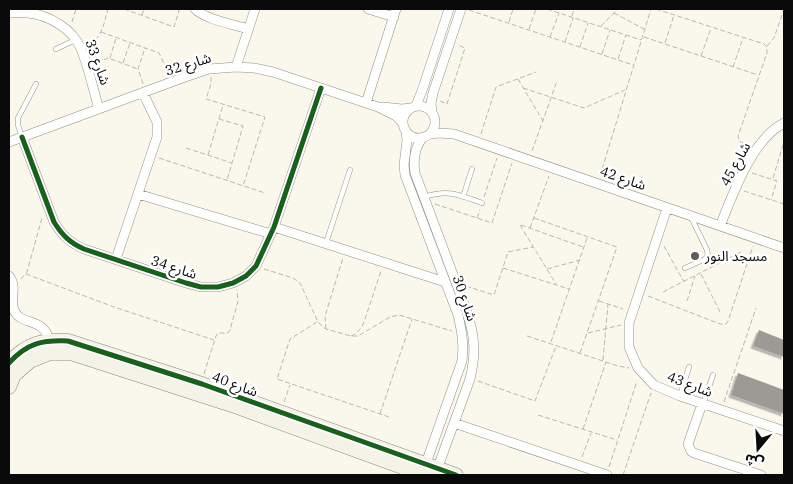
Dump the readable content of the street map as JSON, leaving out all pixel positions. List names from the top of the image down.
{
  "streets": {
    "street": [
      "شارع 33",
      "شارع 32",
      "شارع 45",
      "شارع 42",
      "شارع 34",
      "شارع 30",
      "شارع 40",
      "شارع 43"
    ]
  },
  "crossings": [
    ["شارع 33", "شارع 32"],
    ["شارع 32", "شارع 42"],
    ["شارع 32", "شارع 34"],
    ["شارع 32", "شارع 30"],
    ["شارع 45", "شارع 42"],
    ["شارع 42", "شارع 30"],
    ["شارع 42", "شارع 43"],
    ["شارع 30", "شارع 40"]
  ],
  "places": ["مسجد النور"],
  "north": "bottom"
}
